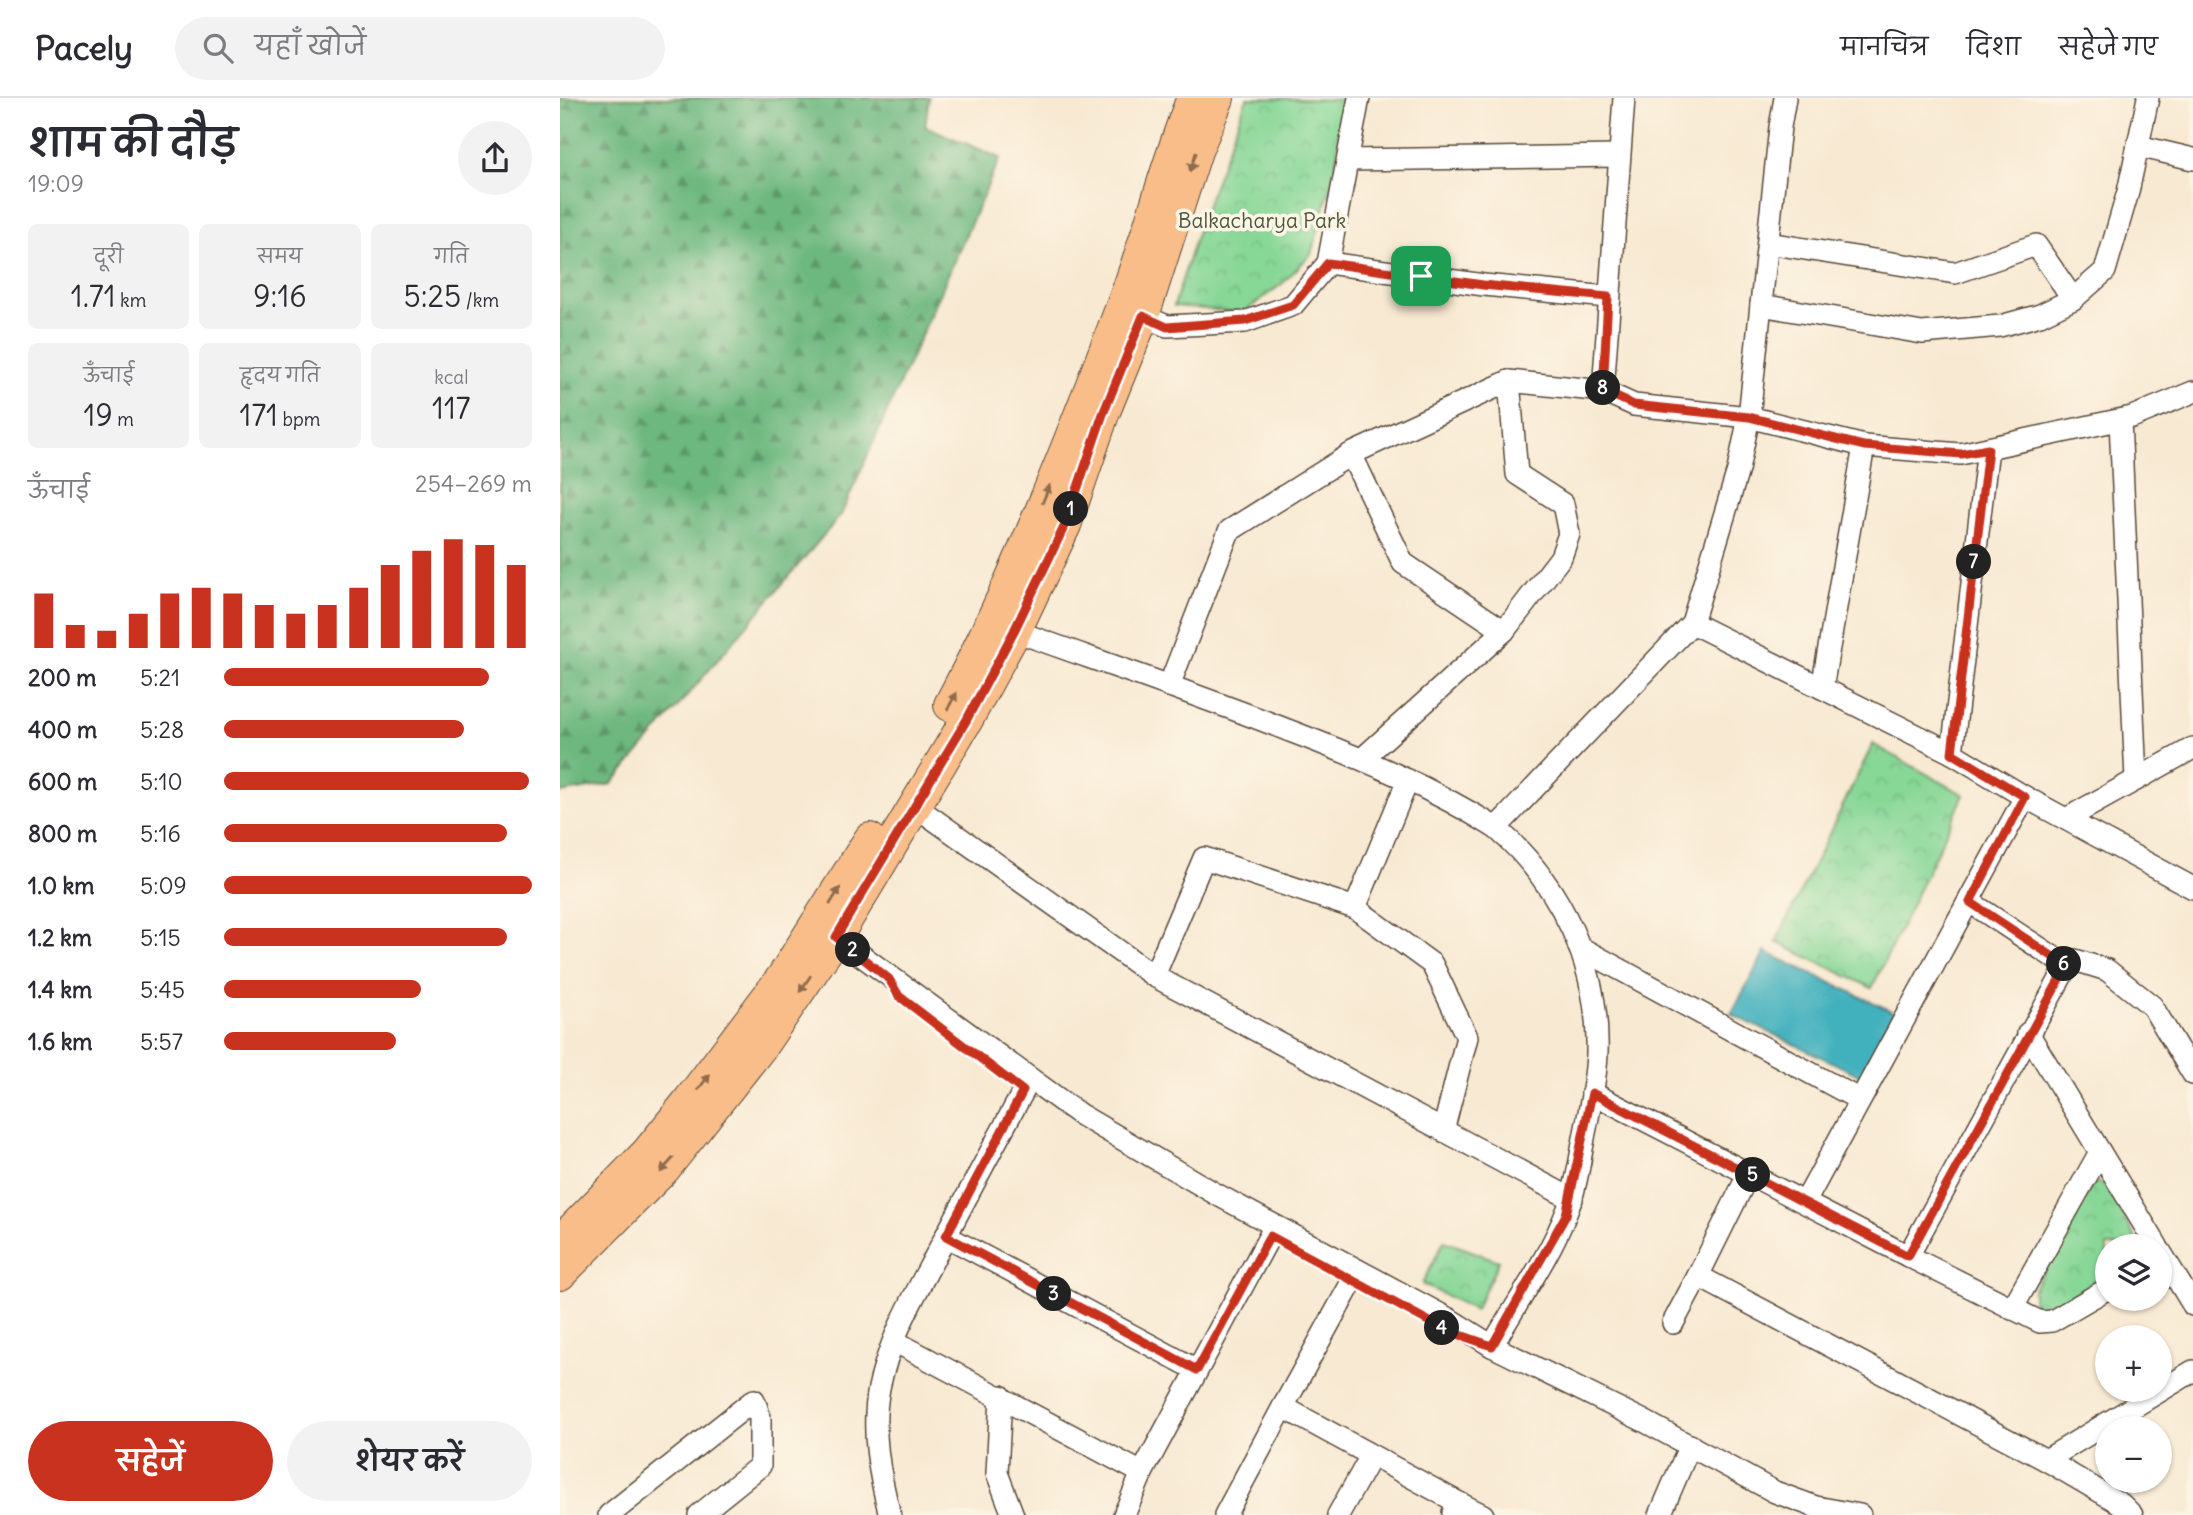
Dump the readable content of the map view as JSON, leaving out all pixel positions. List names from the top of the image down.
{
  "parks": ["Balkacharya Park"],
  "page": {
    "header": "Pacely",
    "search": "यहाँ खोजें",
    "nav": ["मानचित्र", "दिशा", "सहेजे गए"],
    "heading": ["शाम की दौड़", "19:09"],
    "stats": [
      ["दूरी", "1.71 km"],
      ["समय", "9:16"],
      ["गति", "5:25 /km"],
      ["ऊँचाई", "19 m"],
      ["हृदय गति", "171 bpm"],
      ["kcal", "117"]
    ],
    "pins": [
      "8",
      "1",
      "7",
      "2",
      "6",
      "5",
      "3",
      "4"
    ],
    "chart": ["ऊँचाई", "254–269 m"],
    "list": [
      {
        "name": "200 m",
        "note": "5:21"
      },
      {
        "name": "400 m",
        "note": "5:28"
      },
      {
        "name": "600 m",
        "note": "5:10"
      },
      {
        "name": "800 m",
        "note": "5:16"
      },
      {
        "name": "1.0 km",
        "note": "5:09"
      },
      {
        "name": "1.2 km",
        "note": "5:15"
      },
      {
        "name": "1.4 km",
        "note": "5:45"
      },
      {
        "name": "1.6 km",
        "note": "5:57"
      }
    ],
    "map_buttons": ["+", "−"],
    "buttons": ["सहेजें", "शेयर करें"]
  }
}
